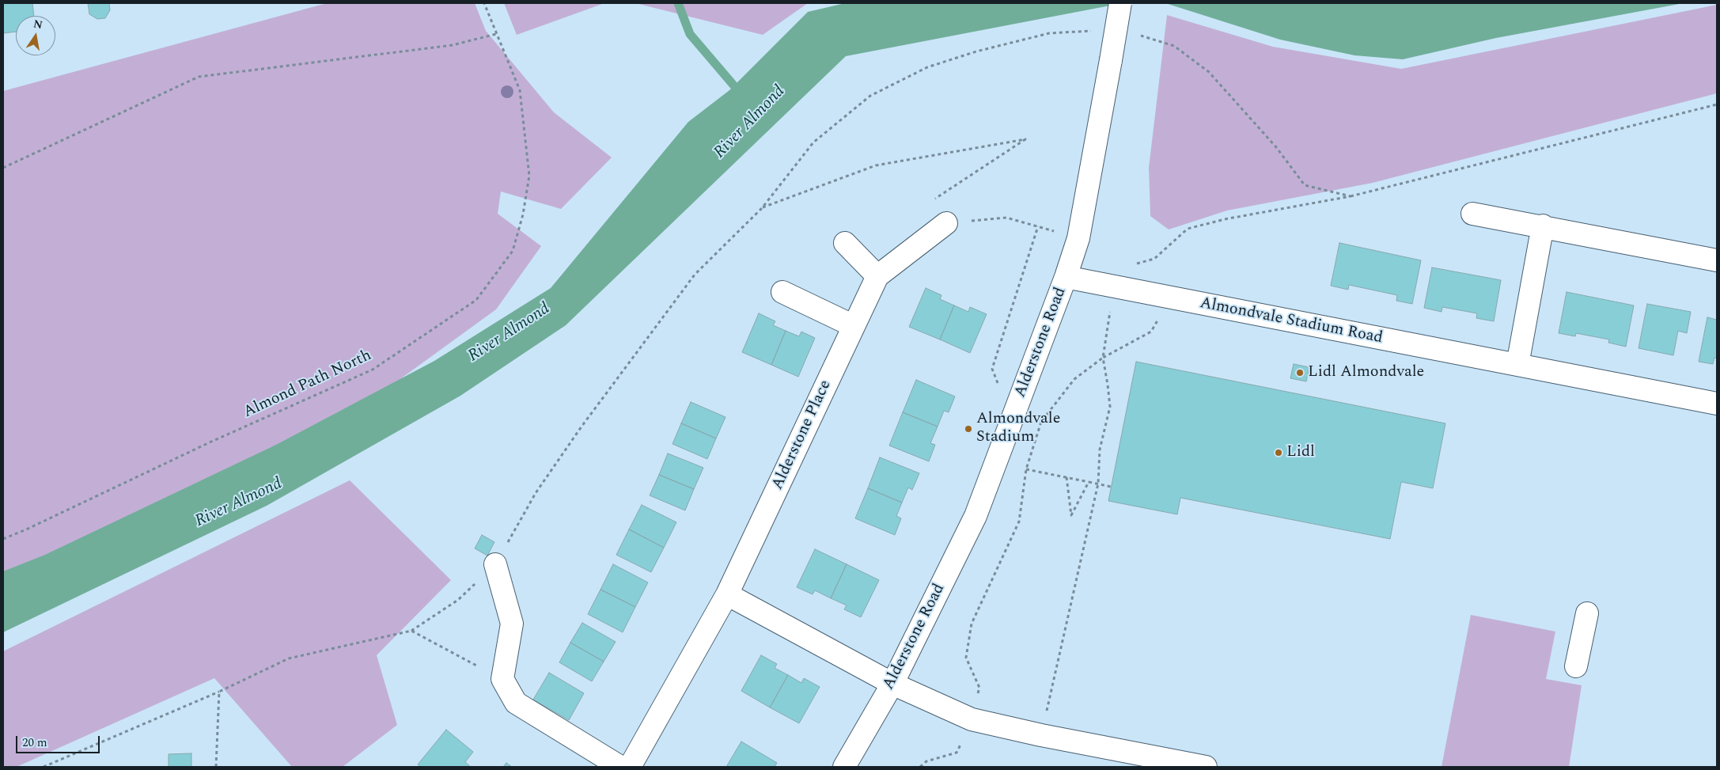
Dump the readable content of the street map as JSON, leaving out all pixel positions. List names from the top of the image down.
{
  "streets": {
    "street": ["Almondvale Stadium Road", "Alderstone Road", "Alderstone Place"],
    "path": ["Almond Path North"]
  },
  "crossings": [
    ["Almondvale Stadium Road", "Alderstone Road"]
  ],
  "water": ["River Almond"],
  "places": ["Lidl Almondvale", "Almondvale Stadium", "Lidl"],
  "scale_bar": "20 m",
  "north": "top"
}
